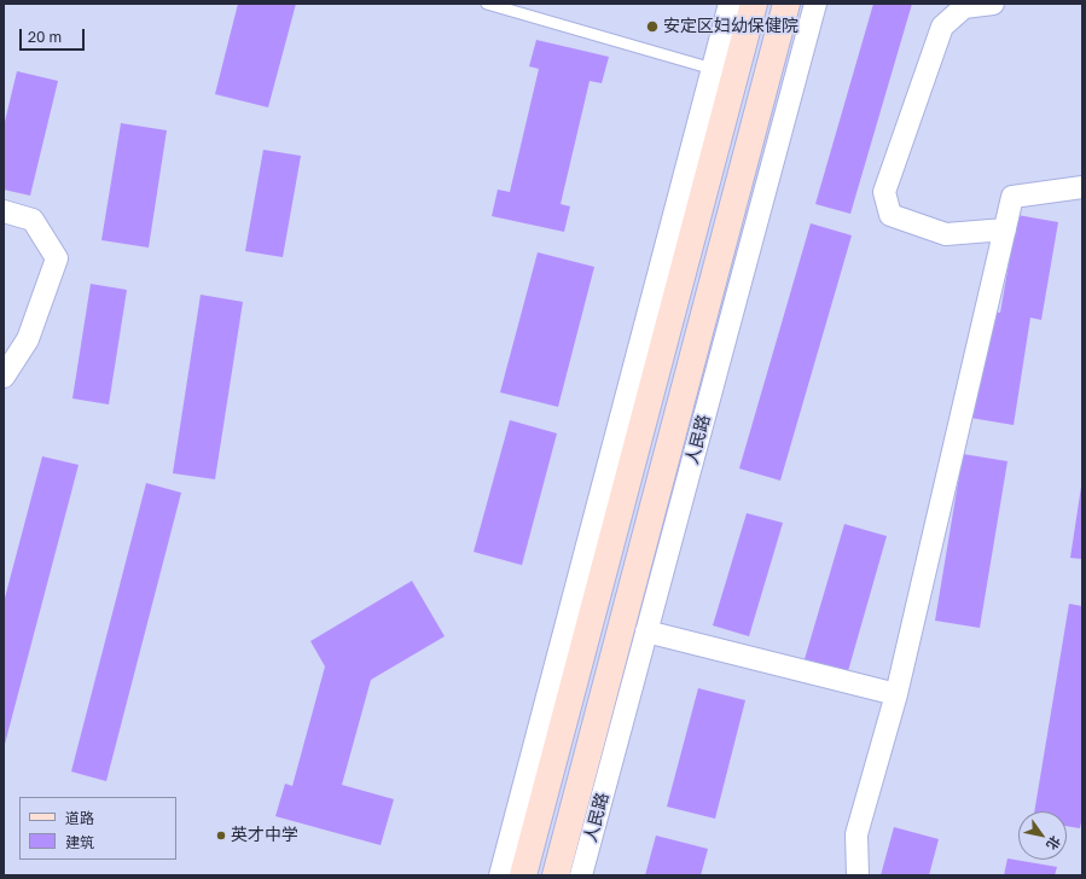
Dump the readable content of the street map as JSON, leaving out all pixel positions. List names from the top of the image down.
{
  "streets": {
    "main road": ["人民路"]
  },
  "places": ["安定区妇幼保健院", "英才中学"],
  "legend": ["道路", "建筑"],
  "scale_bar": "20 m",
  "north": "bottom right"
}
